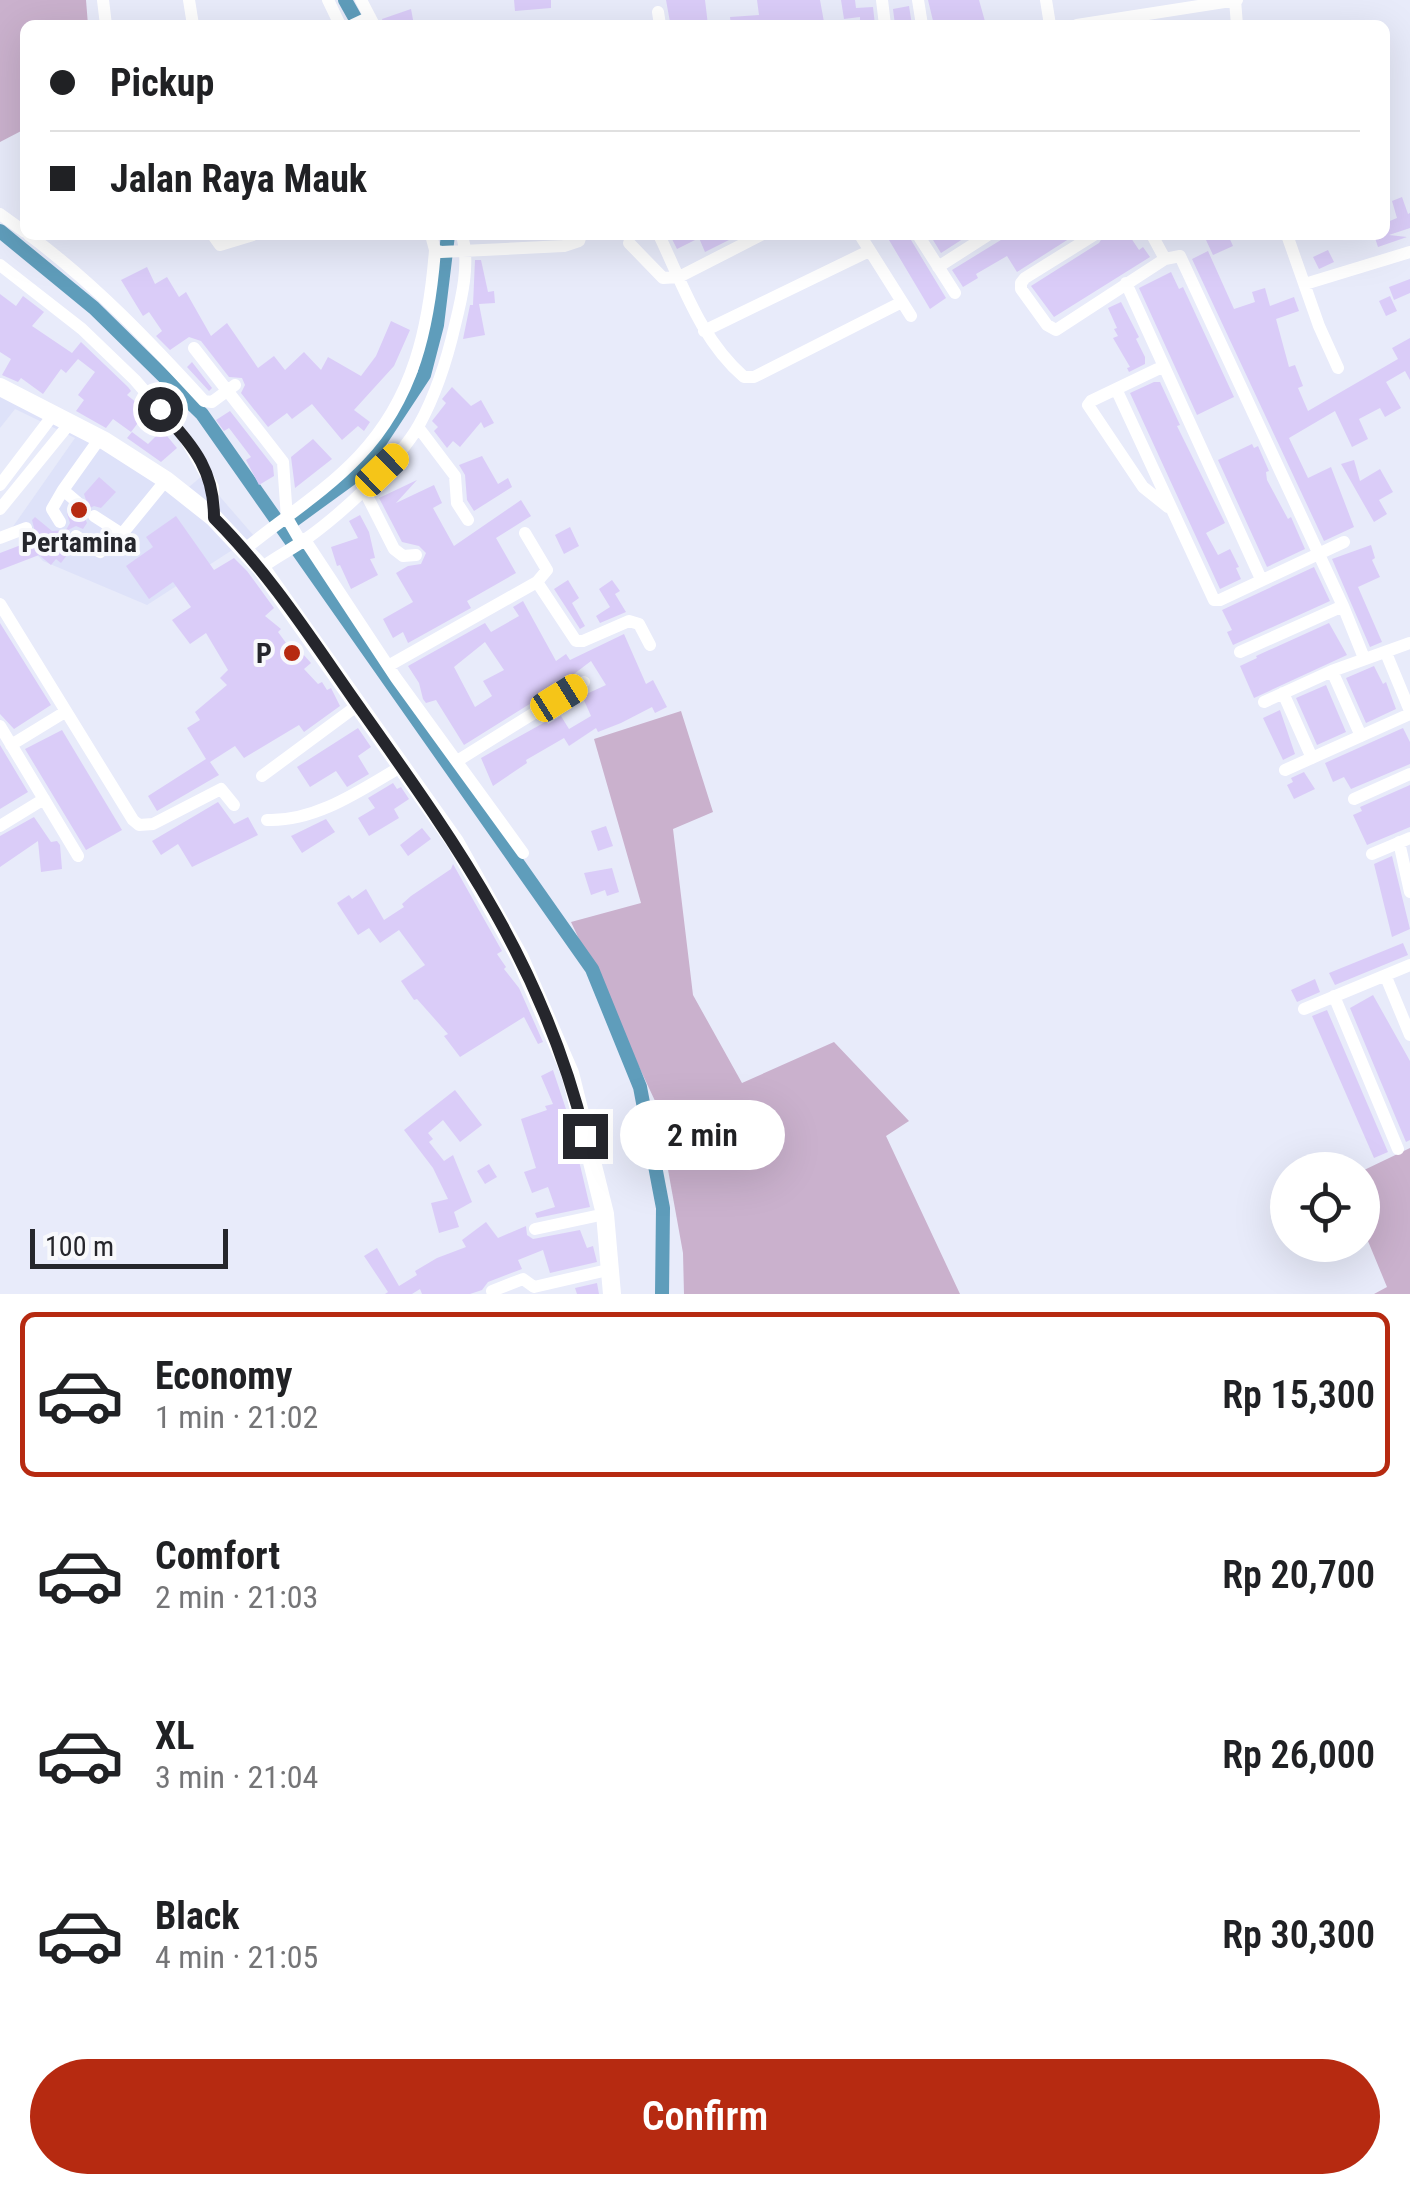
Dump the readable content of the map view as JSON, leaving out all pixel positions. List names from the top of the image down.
{
  "places": ["Pertamina", "P"],
  "scale_bar": "100 m",
  "page": {
    "banner": ["Pickup", "Jalan Raya Mauk"],
    "bubble": "2 min",
    "scale": "100 m",
    "list": [
      {
        "name": "Economy",
        "note": "1 min · 21:02",
        "value": "Rp 15,300"
      },
      {
        "name": "Comfort",
        "note": "2 min · 21:03",
        "value": "Rp 20,700"
      },
      {
        "name": "XL",
        "note": "3 min · 21:04",
        "value": "Rp 26,000"
      },
      {
        "name": "Black",
        "note": "4 min · 21:05",
        "value": "Rp 30,300"
      }
    ],
    "buttons": "Confirm"
  }
}
